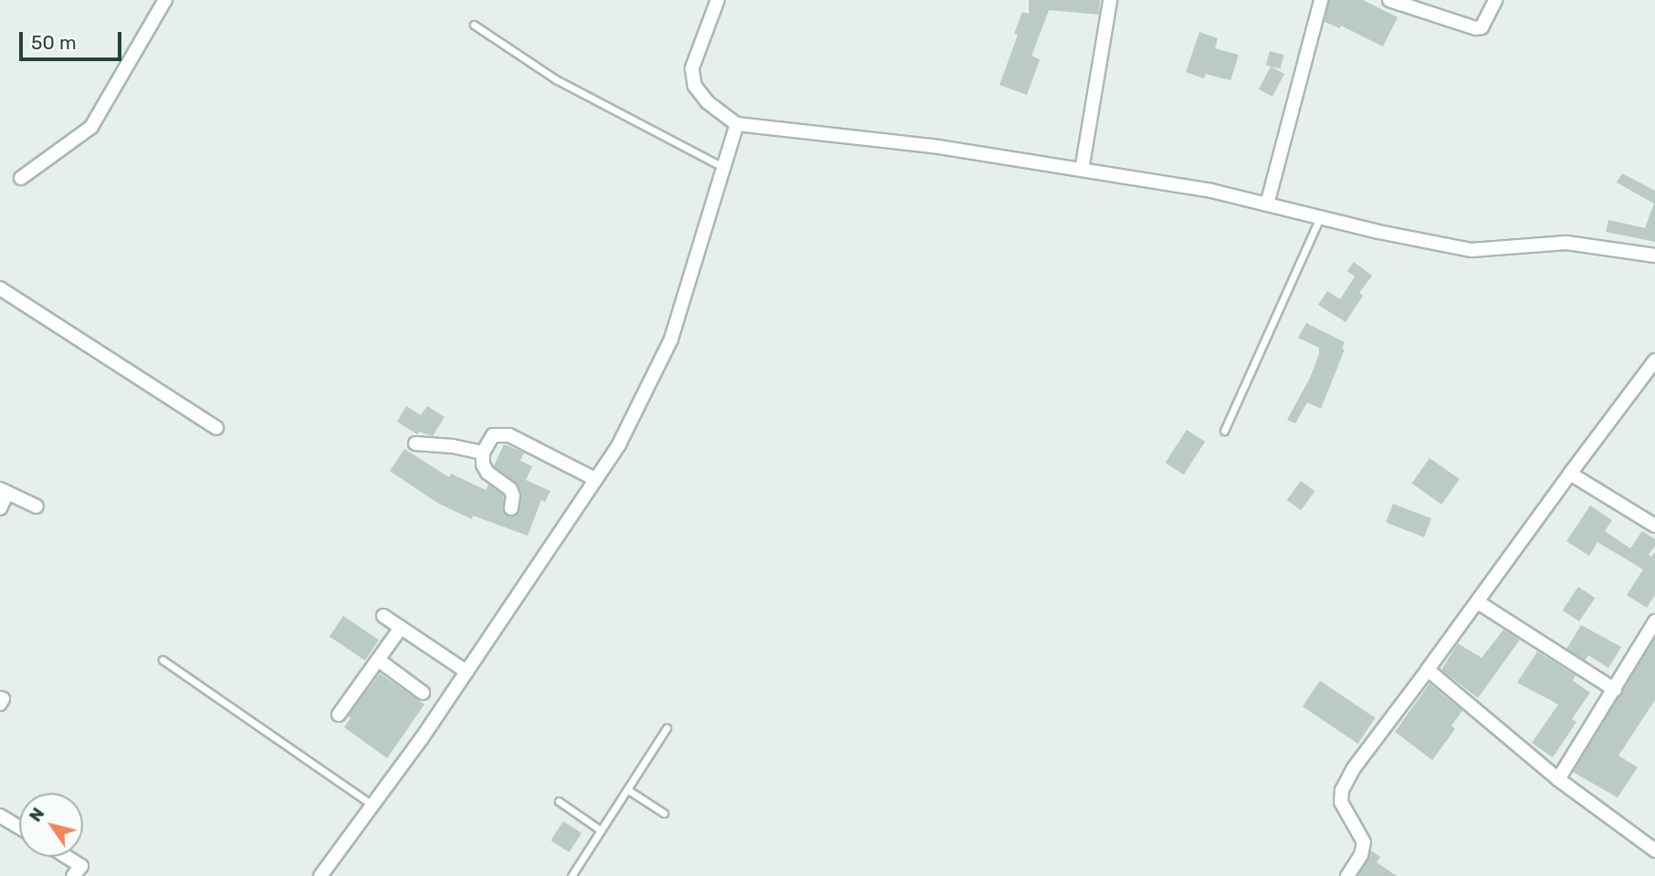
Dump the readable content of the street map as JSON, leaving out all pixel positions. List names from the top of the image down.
{
  "scale_bar": "50 m",
  "north": "top left"
}
